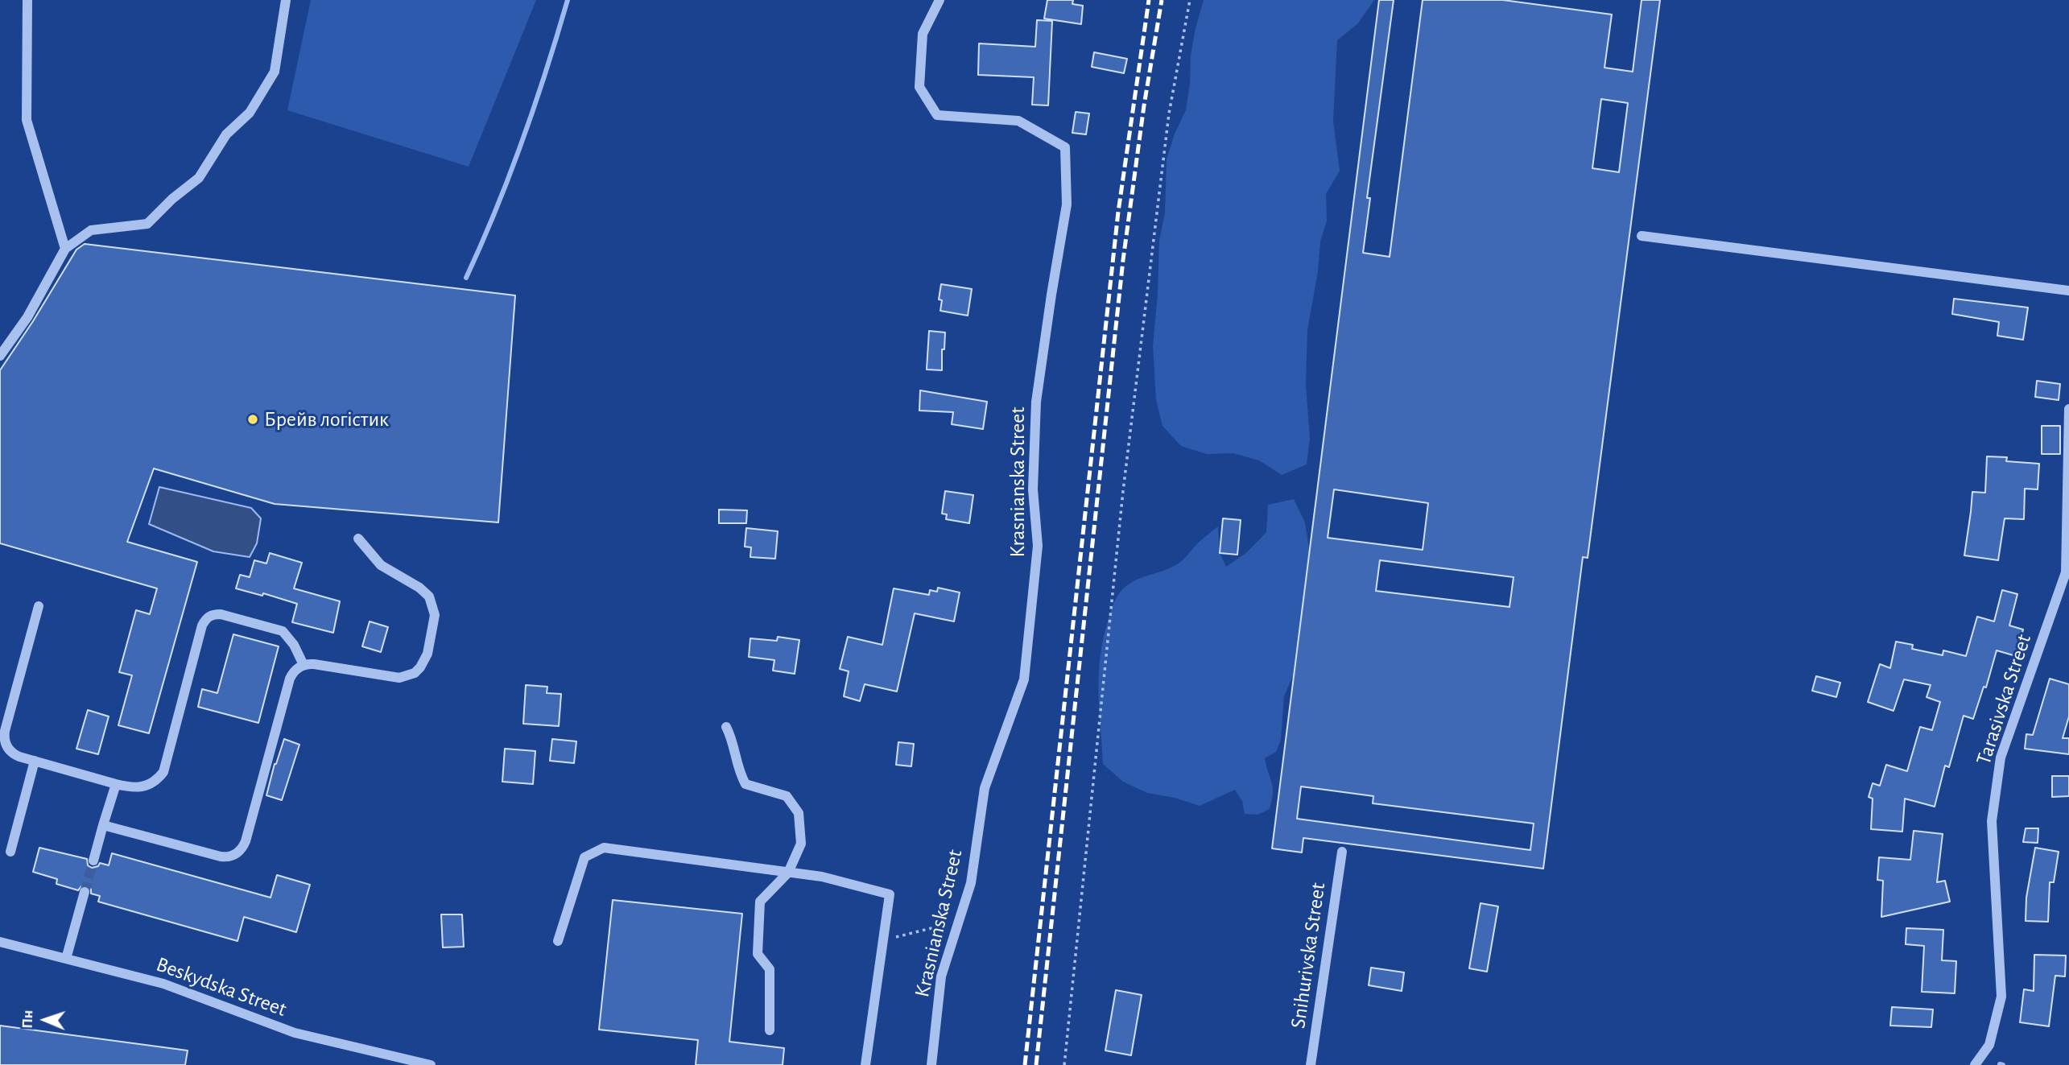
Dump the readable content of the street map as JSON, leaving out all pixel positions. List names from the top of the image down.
{
  "streets": {
    "street": [
      "Krasnianska Street",
      "Tarasivska Street",
      "Snihurivska Street",
      "Beskydska Street"
    ]
  },
  "places": ["Брейв логістик"],
  "north": "left"
}
